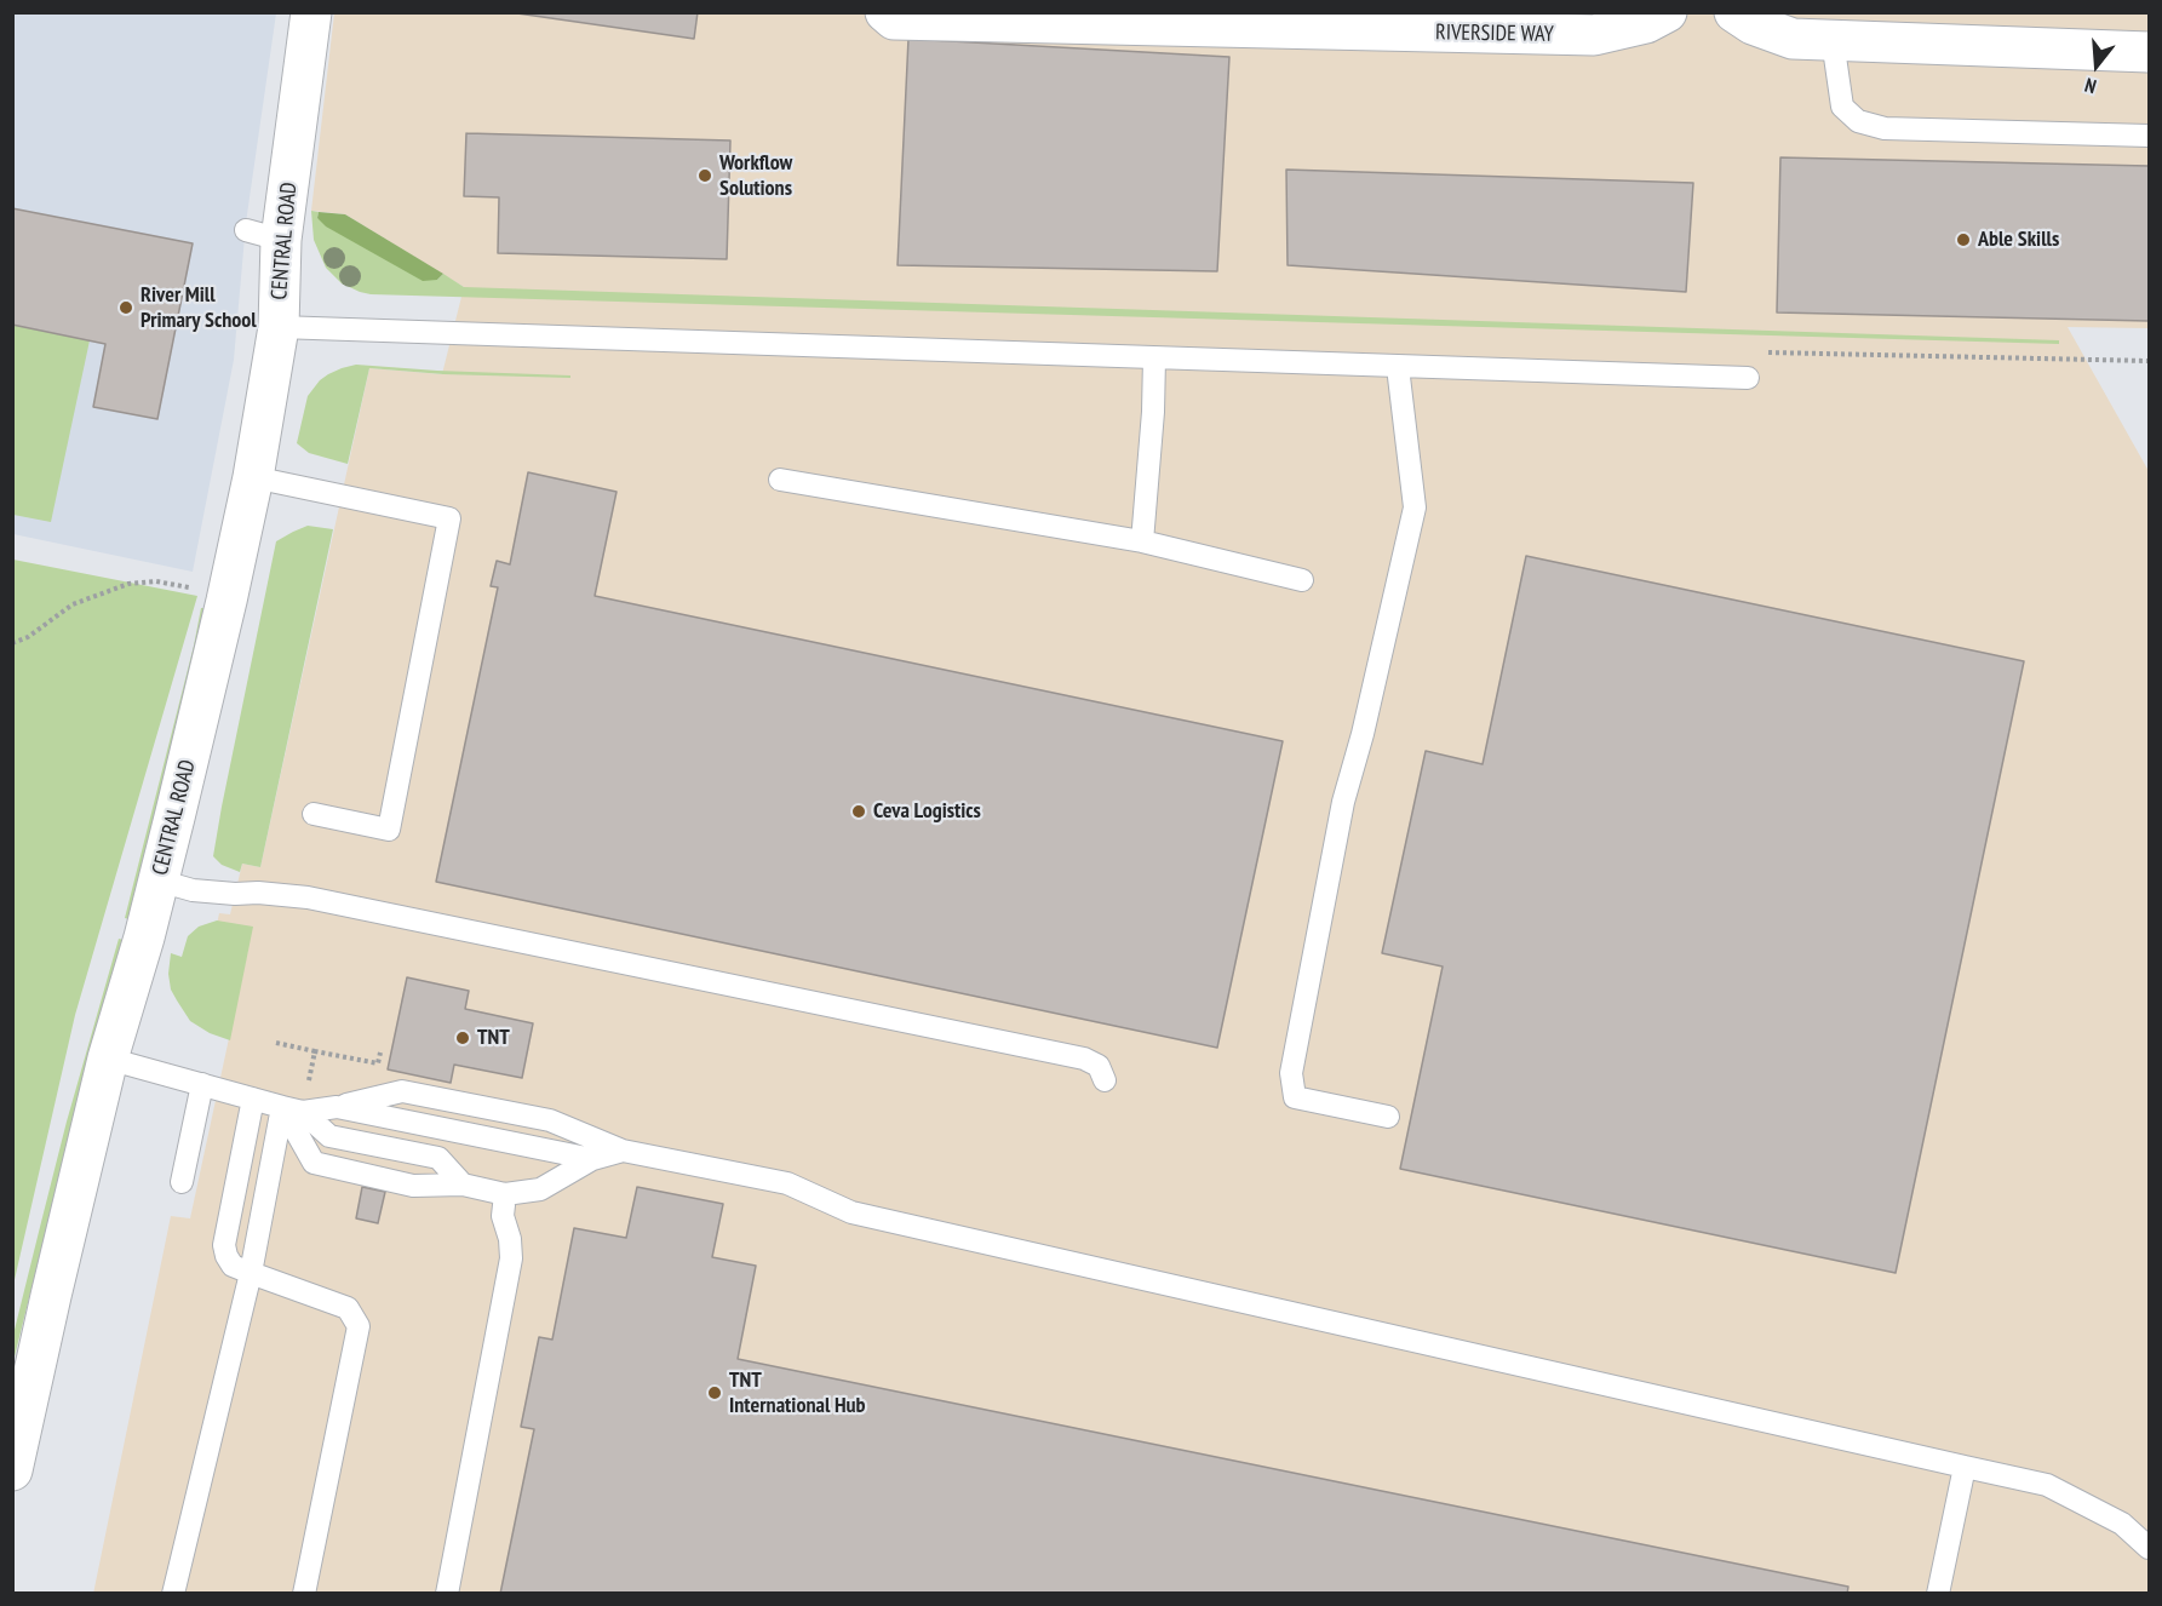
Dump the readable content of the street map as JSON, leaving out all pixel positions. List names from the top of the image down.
{
  "streets": {
    "street": ["RIVERSIDE WAY", "CENTRAL ROAD"]
  },
  "places": [
    "Workflow Solutions",
    "Able Skills",
    "River Mill Primary School",
    "Ceva Logistics",
    "TNT",
    "TNT International Hub"
  ],
  "north": "bottom"
}
